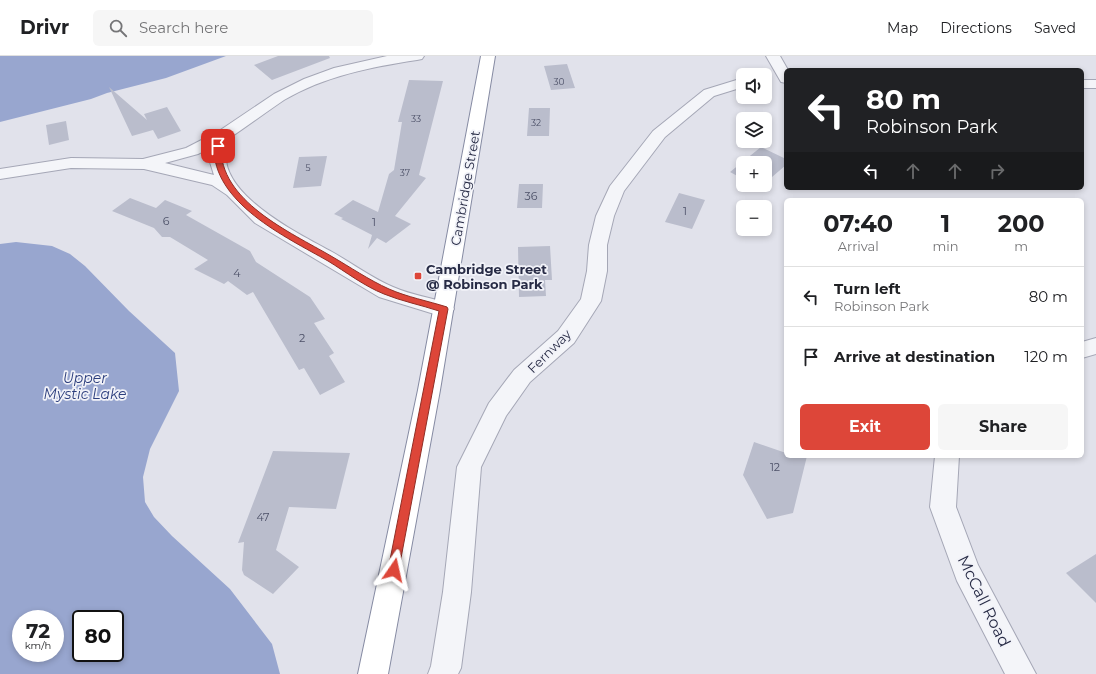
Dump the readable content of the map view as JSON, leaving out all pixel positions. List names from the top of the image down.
{
  "streets": {
    "highway": ["Cambridge Street"],
    "street": ["Fernway", "McCall Road"]
  },
  "water": ["Upper Mystic Lake"],
  "places": {
    "transit": ["Cambridge Street @ Robinson Park"]
  },
  "house_numbers": [
    "30",
    "33",
    "32",
    "5",
    "37",
    "36",
    "1",
    "6",
    "1",
    "4",
    "2",
    "12",
    "47"
  ],
  "page": {
    "header": "Drivr",
    "search": "Search here",
    "nav": ["Map", "Directions", "Saved"],
    "map_buttons": ["+", "−"],
    "turn": ["80 m", "Robinson Park"],
    "eta": [
      "07:40",
      "Arrival",
      "1",
      "min",
      "200",
      "m"
    ],
    "list": [
      {
        "name": "Turn left",
        "note": "Robinson Park",
        "value": "80 m"
      },
      {
        "name": "Arrive at destination",
        "value": "120 m"
      }
    ],
    "buttons": ["Exit", "Share"],
    "speed": "72 km/h",
    "limit": "80"
  }
}
